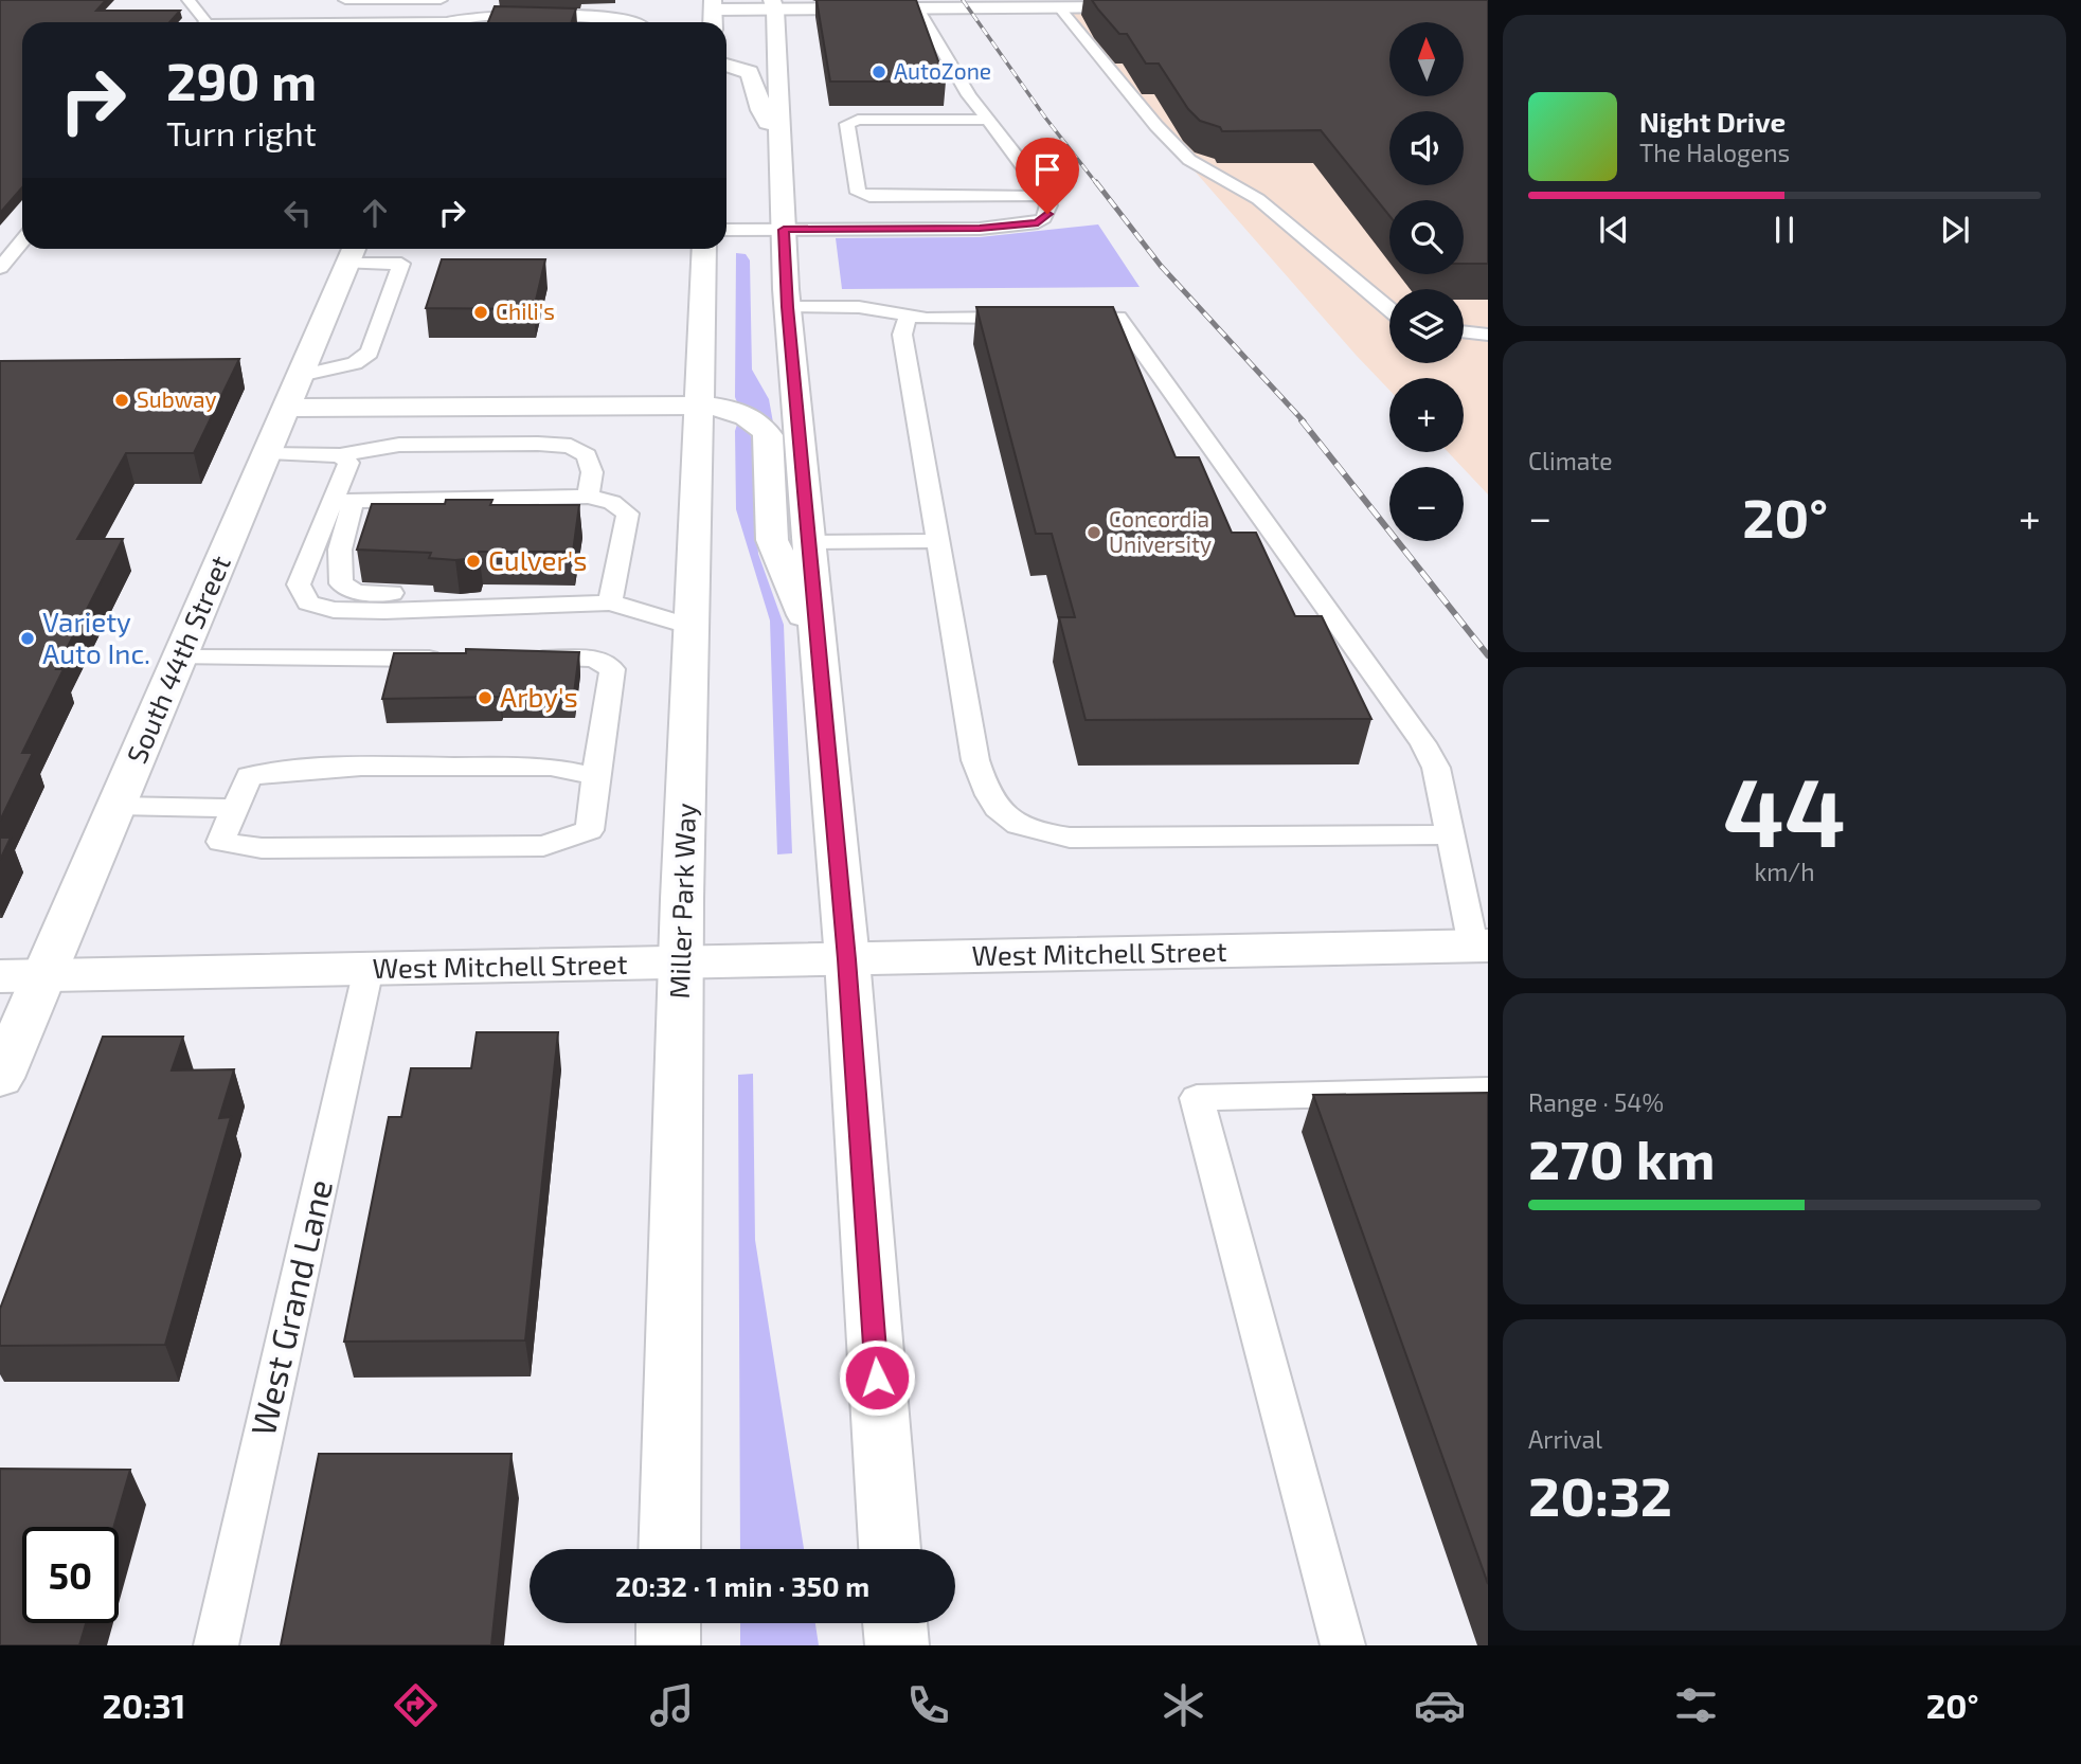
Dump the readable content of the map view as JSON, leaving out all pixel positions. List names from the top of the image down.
{
  "streets": {
    "main road": ["South 44th Street", "Miller Park Way", "West Mitchell Street"],
    "lane": ["West Grand Lane"]
  },
  "crossings": [
    ["South 44th Street", "West Mitchell Street"],
    ["Miller Park Way", "West Mitchell Street"],
    ["West Mitchell Street", "West Grand Lane"]
  ],
  "places": [
    "AutoZone",
    "Chili's",
    "Subway",
    "Concordia University",
    "Culver's",
    "Variety Auto Inc.",
    "Arby's"
  ],
  "north": "top",
  "page": {
    "map_buttons": ["+", "−"],
    "turn": ["290 m", "Turn right"],
    "song": ["Night Drive", "The Halogens"],
    "tile": [
      "Climate",
      ["44", "km/h"],
      ["Range · 54%", "270 km"],
      ["Arrival", "20:32"]
    ],
    "heat": ["−", "20°", "+"],
    "limit": "50",
    "trip": "20:32 · 1 min · 350 m",
    "tabs": ["20:31", "20°"]
  }
}
